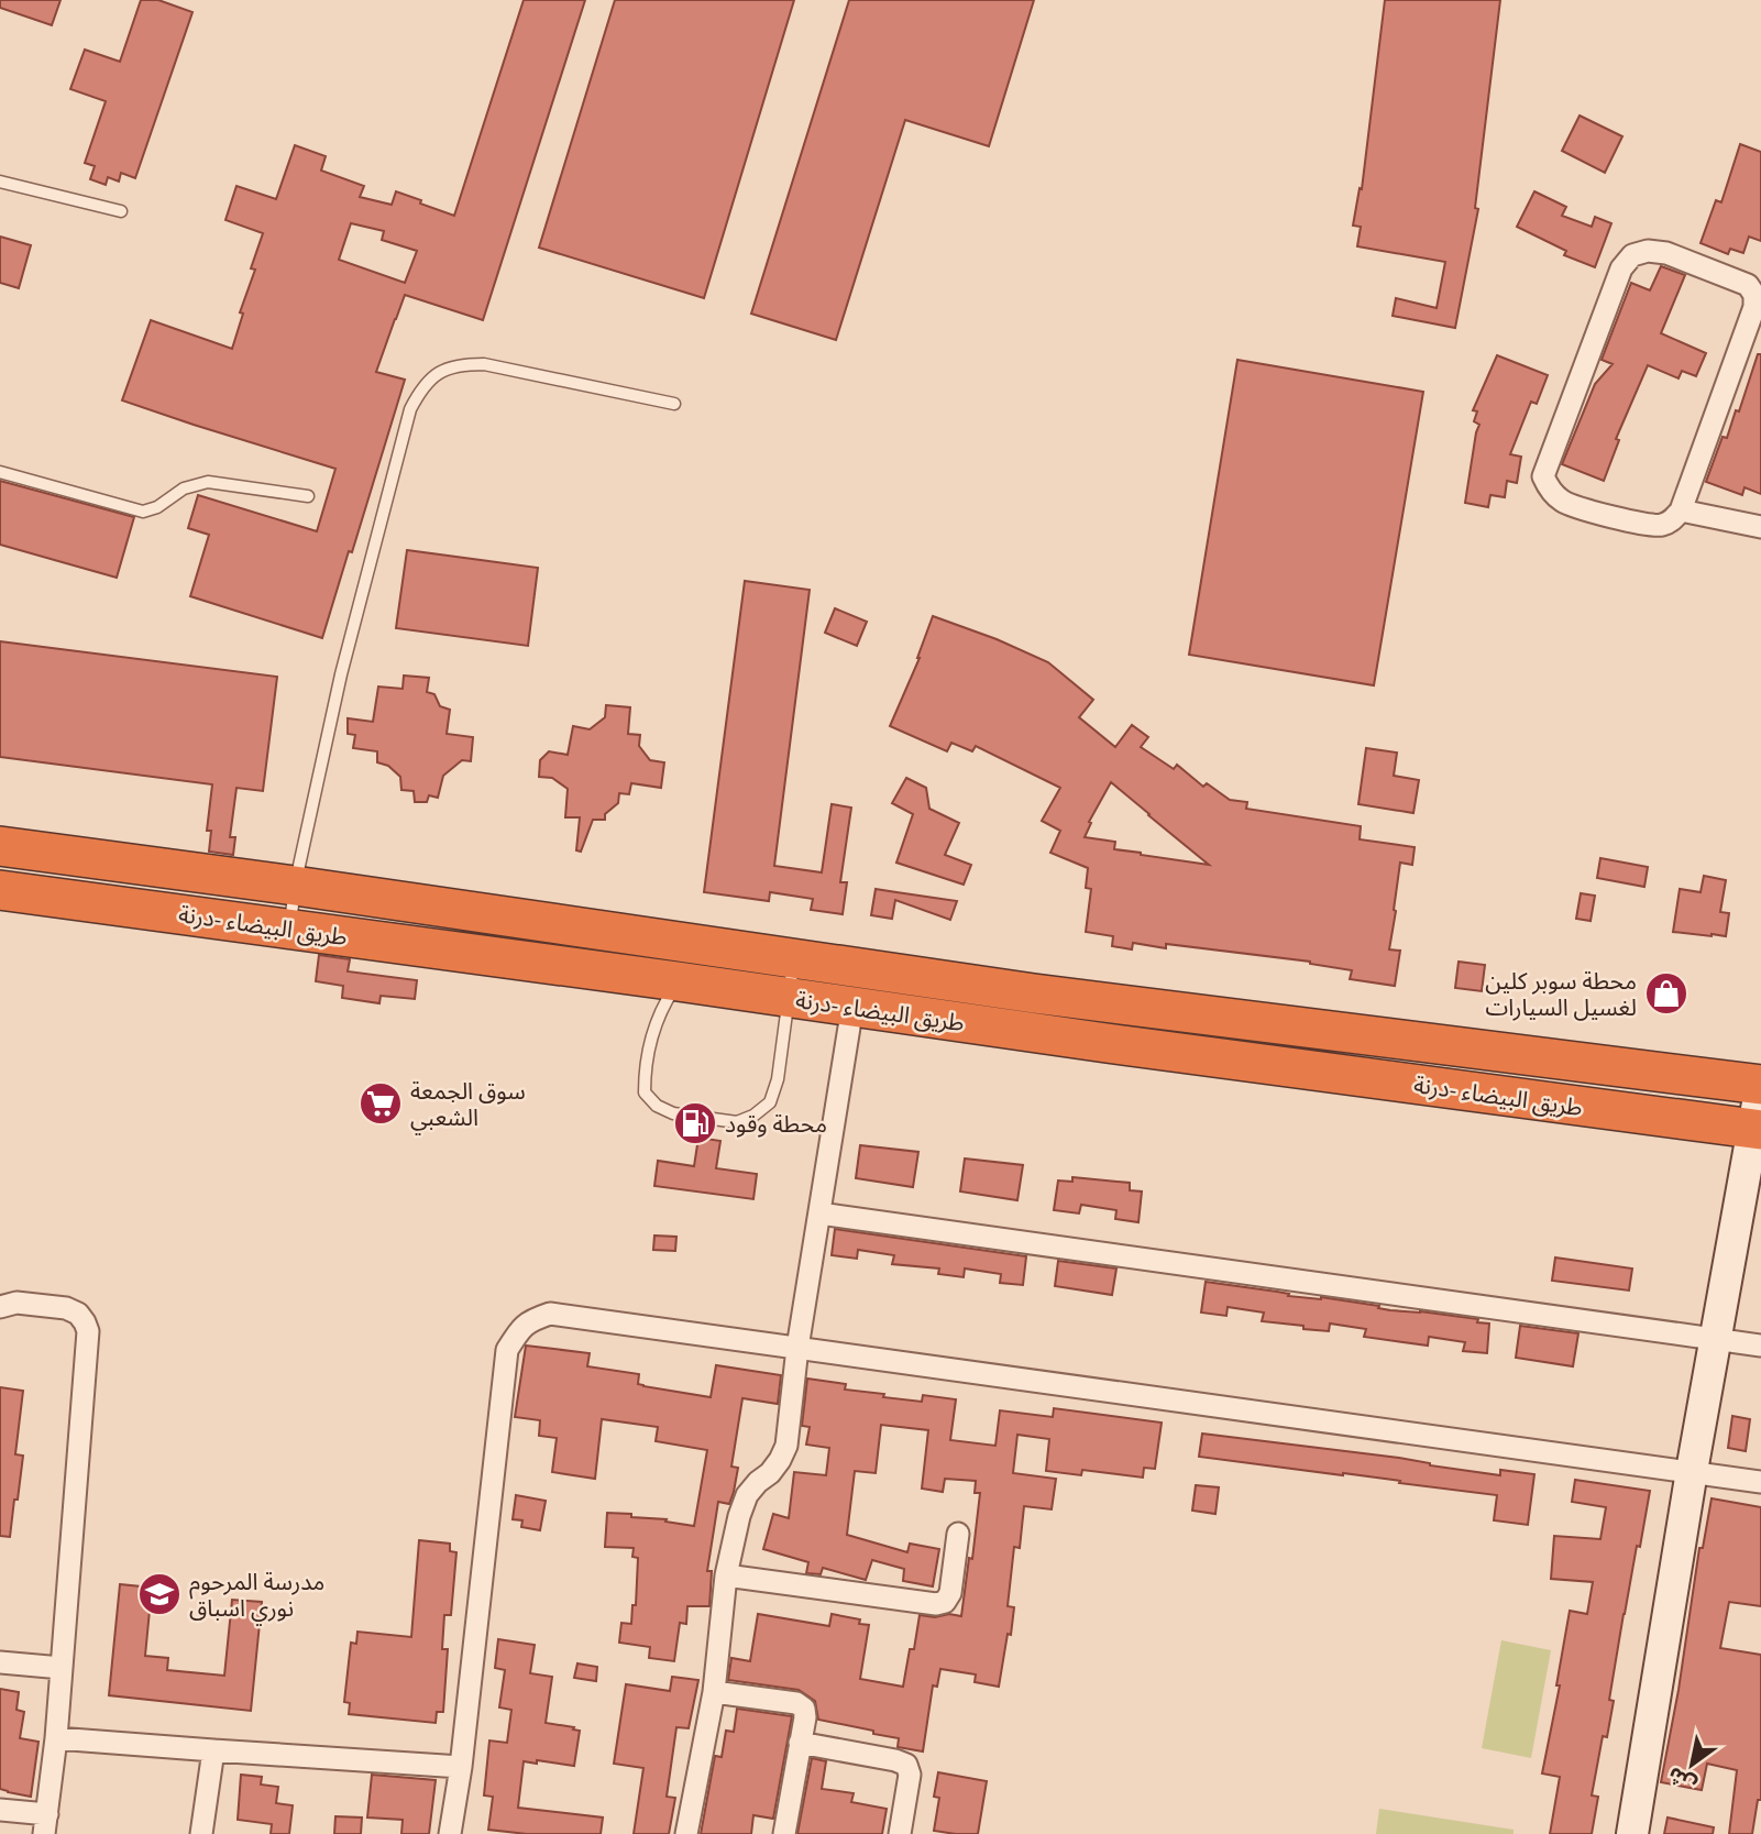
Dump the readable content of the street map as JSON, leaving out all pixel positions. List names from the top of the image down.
{
  "streets": {
    "highway": ["طريق البيضاء -درنة"]
  },
  "places": {
    "shop": ["محطة سوبر كلين لغسيل السيارات"],
    "supermarket": ["سوق الجمعة الشعبي"],
    "fuel station": ["محطة وقود"],
    "school or university": ["مدرسة المرحوم نوري اسباق"]
  },
  "north": "bottom left"
}
